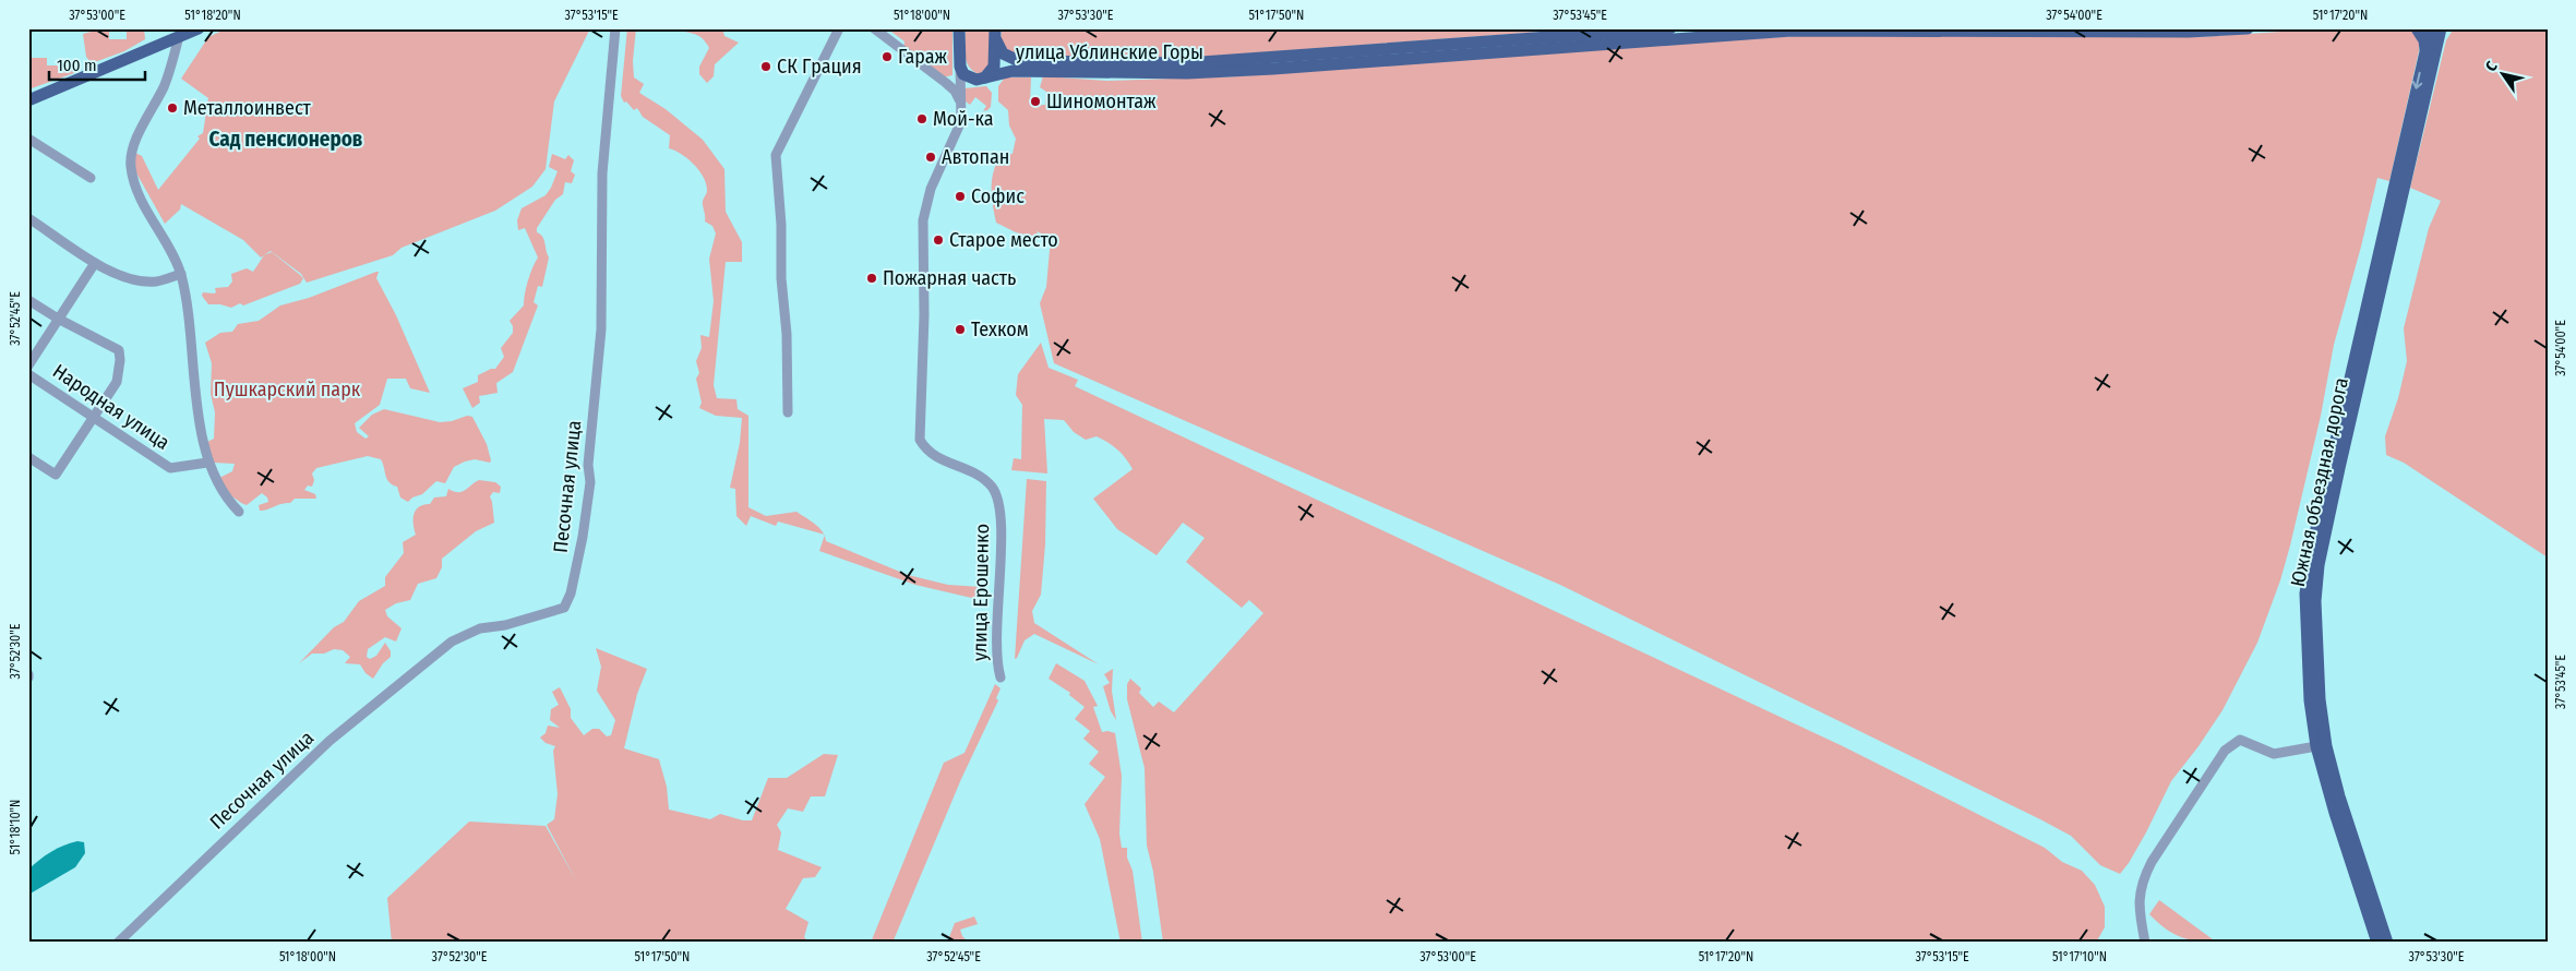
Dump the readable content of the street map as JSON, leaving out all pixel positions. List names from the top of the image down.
{
  "streets": {
    "main road": ["улица Ублинские Горы", "Южная объездная дорога", "улица Ерошенко"],
    "street": ["Народная улица", "Песочная улица"]
  },
  "districts": ["Сад пенсионеров"],
  "parks": ["Пушкарский парк"],
  "places": [
    "Гараж",
    "СК Грация",
    "Шиномонтаж",
    "Металлоинвест",
    "Мой-ка",
    "Автопан",
    "Софис",
    "Старое место",
    "Пожарная часть",
    "Техком"
  ],
  "scale_bar": "100 m",
  "north": "top left",
  "coordinates": [
    "37°53'00\"E",
    "51°18'20\"N",
    "37°53'15\"E",
    "51°18'00\"N",
    "37°53'30\"E",
    "51°17'50\"N",
    "37°53'45\"E",
    "37°54'00\"E",
    "51°17'20\"N",
    "37°52'45\"E",
    "37°52'30\"E",
    "51°18'10\"N",
    "51°17'10\"N"
  ]
}
